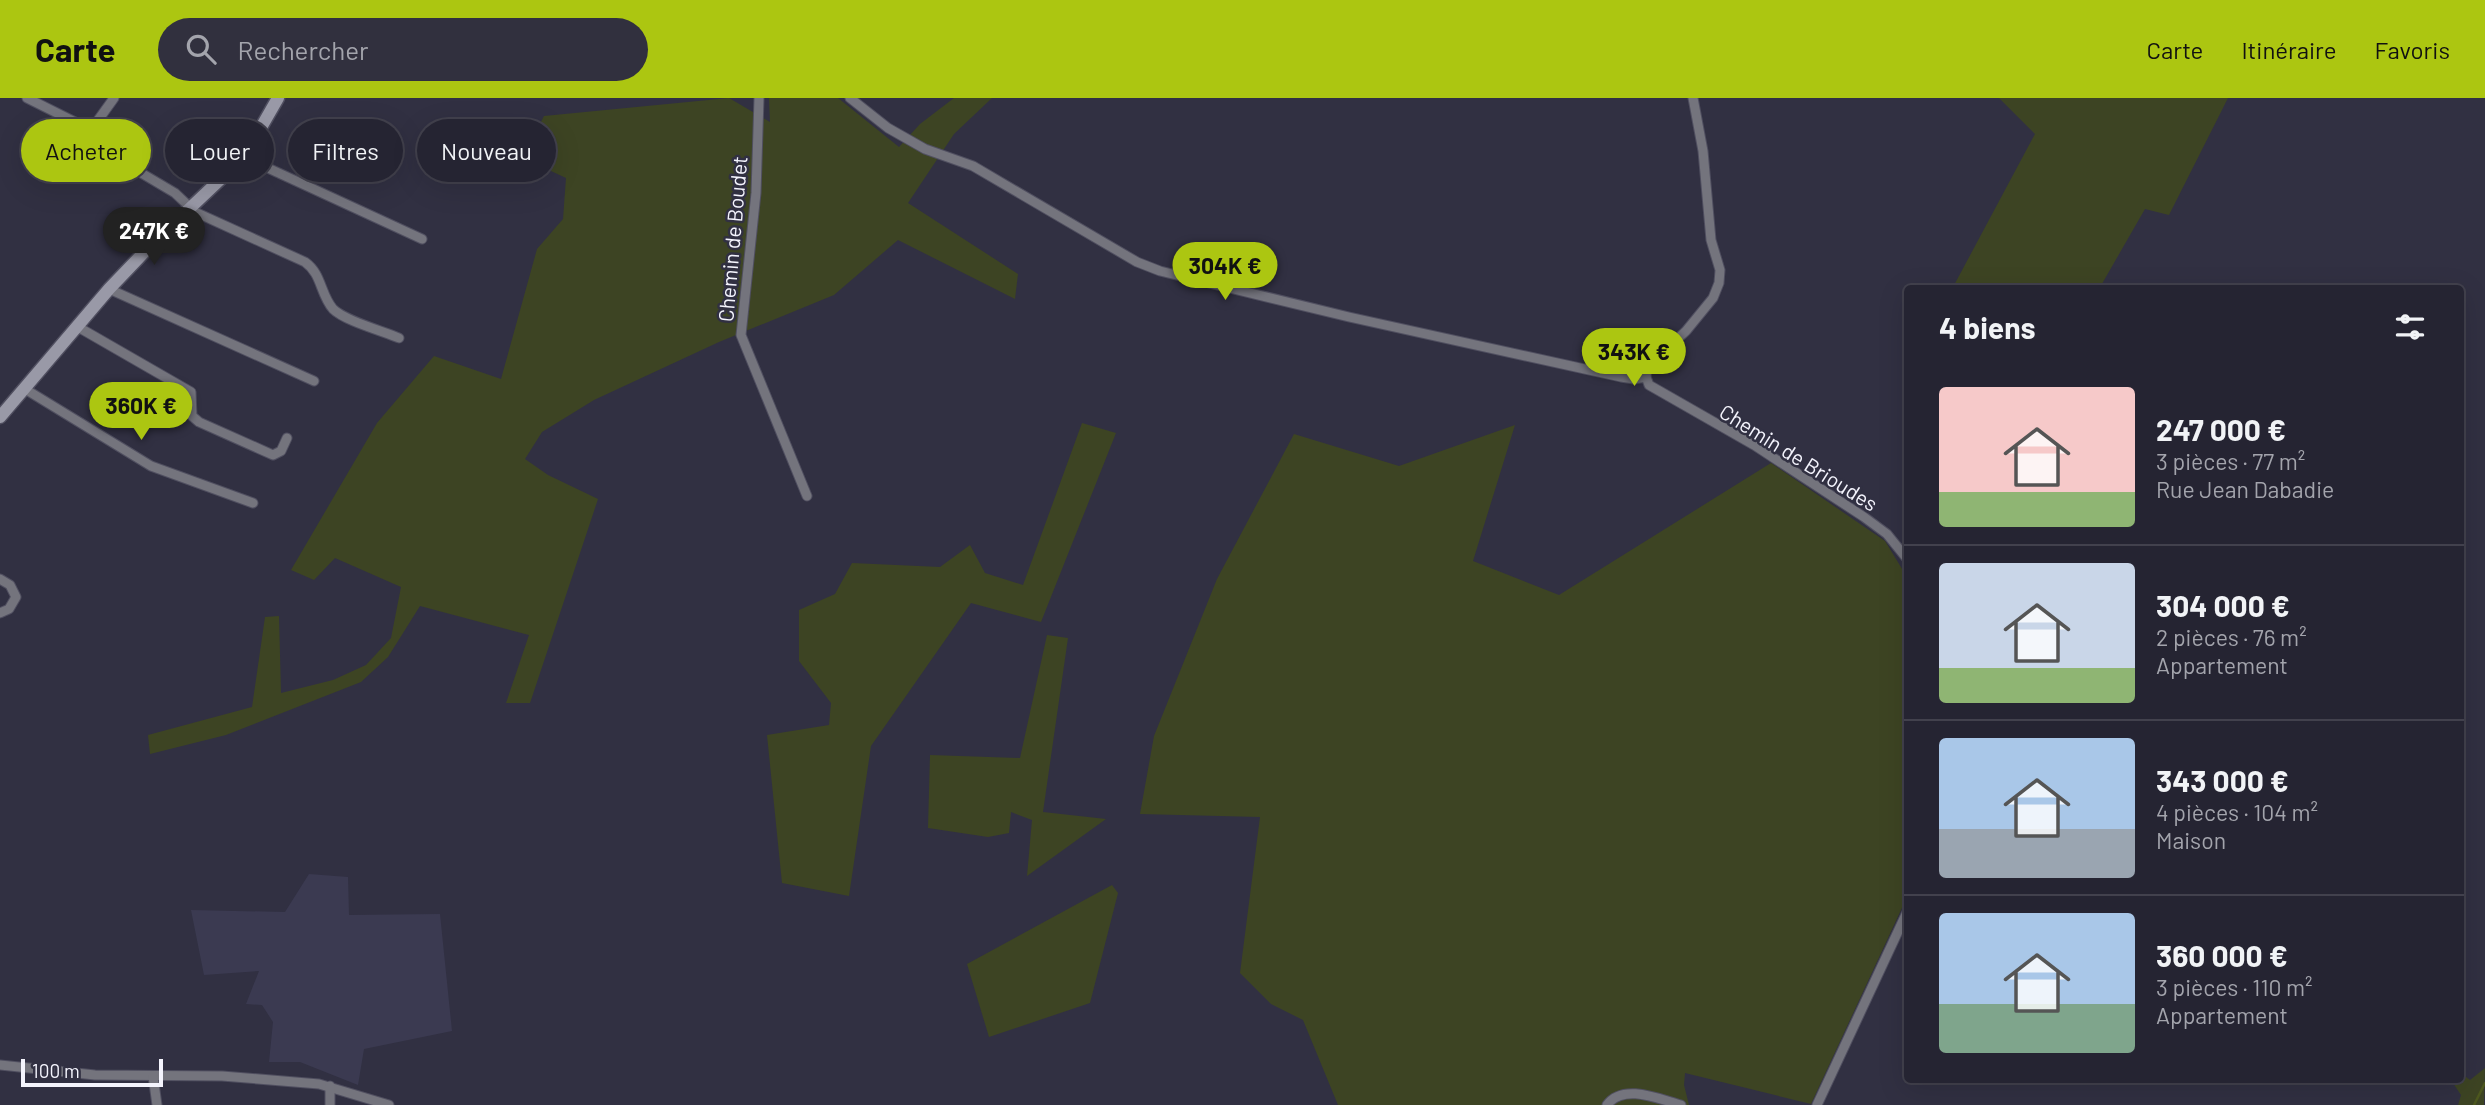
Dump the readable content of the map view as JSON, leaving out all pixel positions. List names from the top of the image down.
{
  "streets": {
    "street": ["Chemin de Boudet", "Chemin de Brioudes"]
  },
  "scale_bar": "100 m",
  "page": {
    "header": "Carte",
    "search": "Rechercher",
    "nav": ["Carte", "Itinéraire", "Favoris"],
    "chip": [
      "Acheter",
      "Louer",
      "Filtres",
      "Nouveau"
    ],
    "price": [
      "247K €",
      "304K €",
      "343K €",
      "360K €"
    ],
    "heading": "4 biens",
    "list": [
      {
        "name": "247 000 €",
        "note": "3 pièces · 77 m² · Rue Jean Dabadie"
      },
      {
        "name": "304 000 €",
        "note": "2 pièces · 76 m² · Appartement"
      },
      {
        "name": "343 000 €",
        "note": "4 pièces · 104 m² · Maison"
      },
      {
        "name": "360 000 €",
        "note": "3 pièces · 110 m² · Appartement"
      }
    ],
    "scale": "100 m"
  }
}
